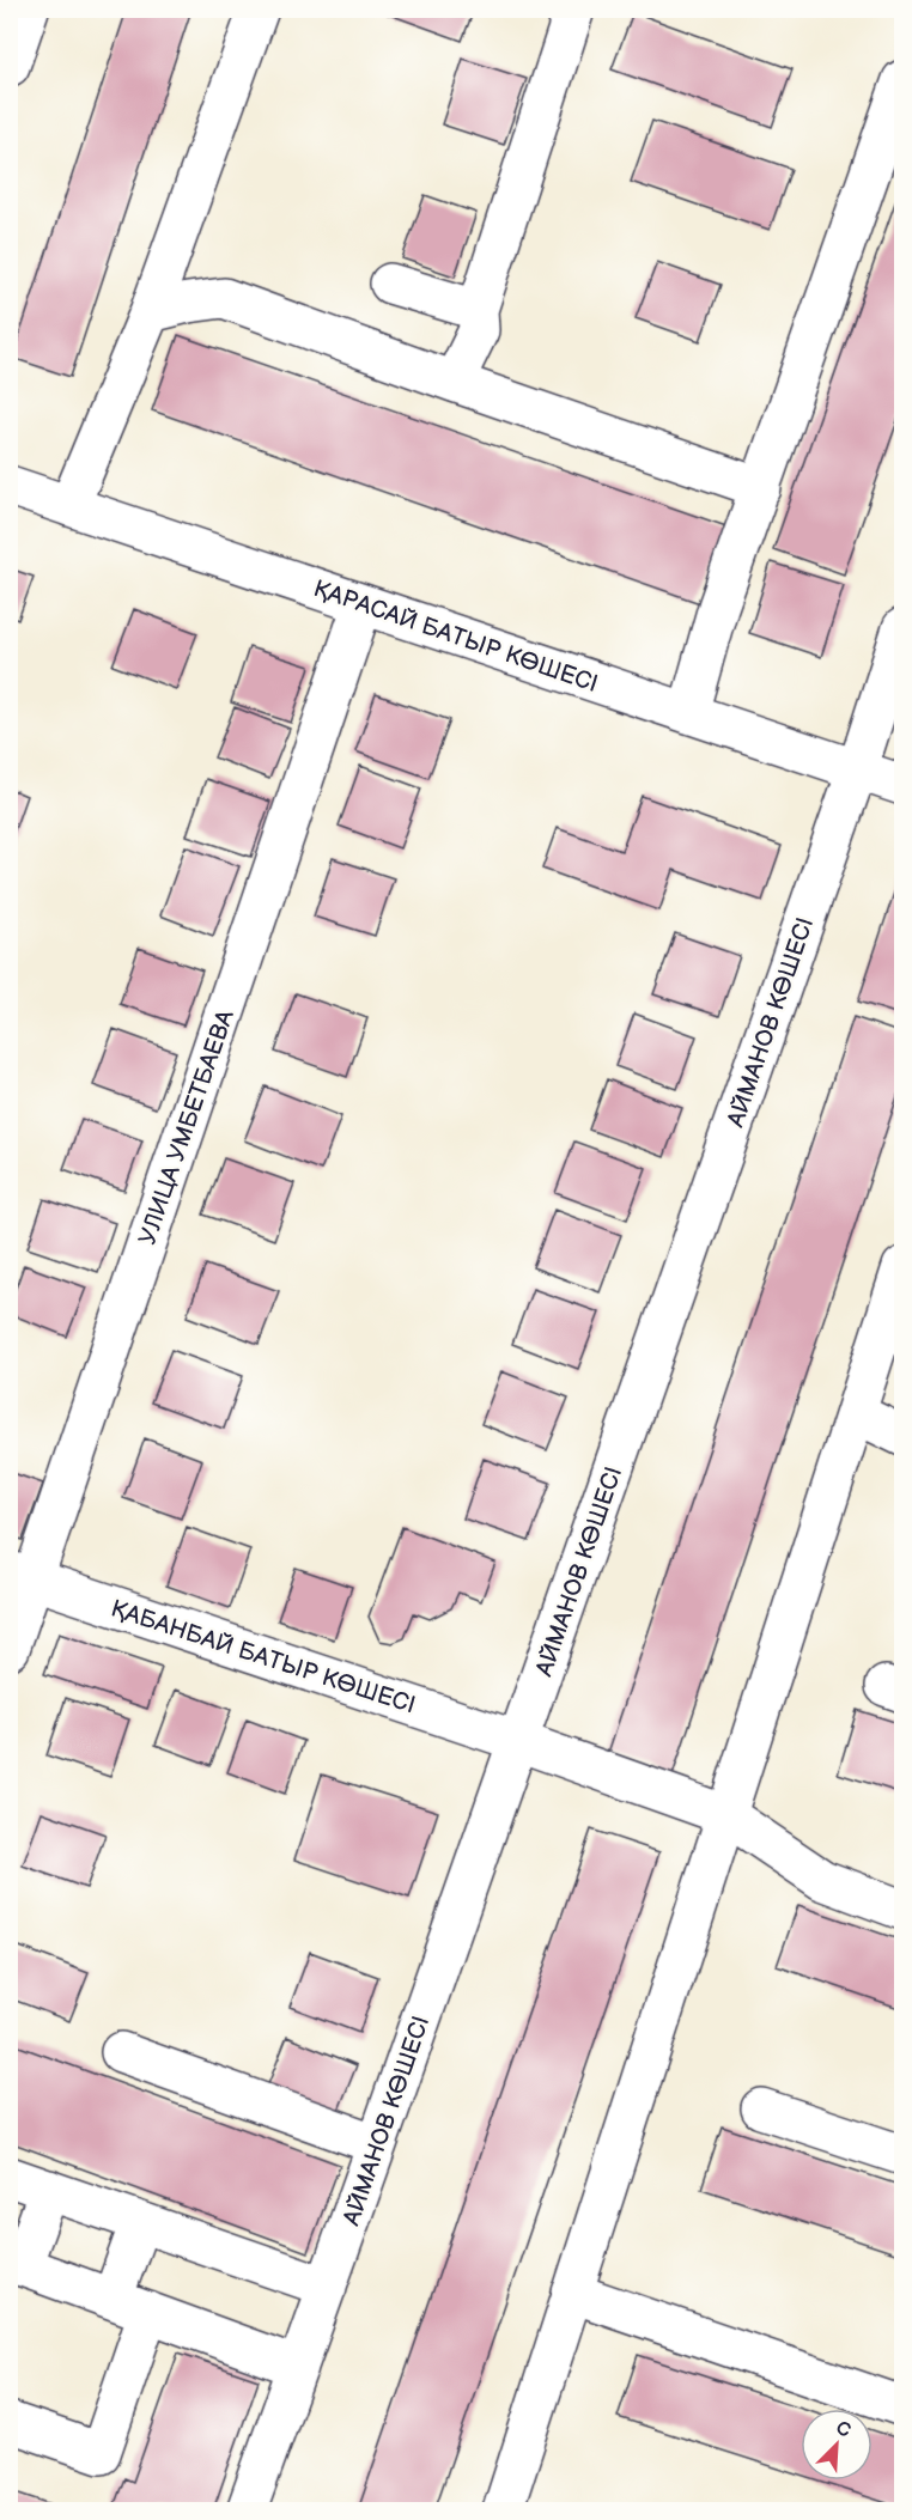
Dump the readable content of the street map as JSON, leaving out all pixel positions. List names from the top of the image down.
{
  "streets": {
    "street": [
      "ҚАРАСАЙ БАТЫР КӨШЕСІ",
      "АЙМАНОВ КӨШЕСІ",
      "УЛИЦА УМБЕТБАЕВА",
      "ҚАБАНБАЙ БАТЫР КӨШЕСІ"
    ]
  },
  "crossings": [
    ["ҚАРАСАЙ БАТЫР КӨШЕСІ", "АЙМАНОВ КӨШЕСІ"],
    ["ҚАРАСАЙ БАТЫР КӨШЕСІ", "УЛИЦА УМБЕТБАЕВА"],
    ["АЙМАНОВ КӨШЕСІ", "ҚАБАНБАЙ БАТЫР КӨШЕСІ"],
    ["УЛИЦА УМБЕТБАЕВА", "ҚАБАНБАЙ БАТЫР КӨШЕСІ"]
  ],
  "north": "top right"
}
